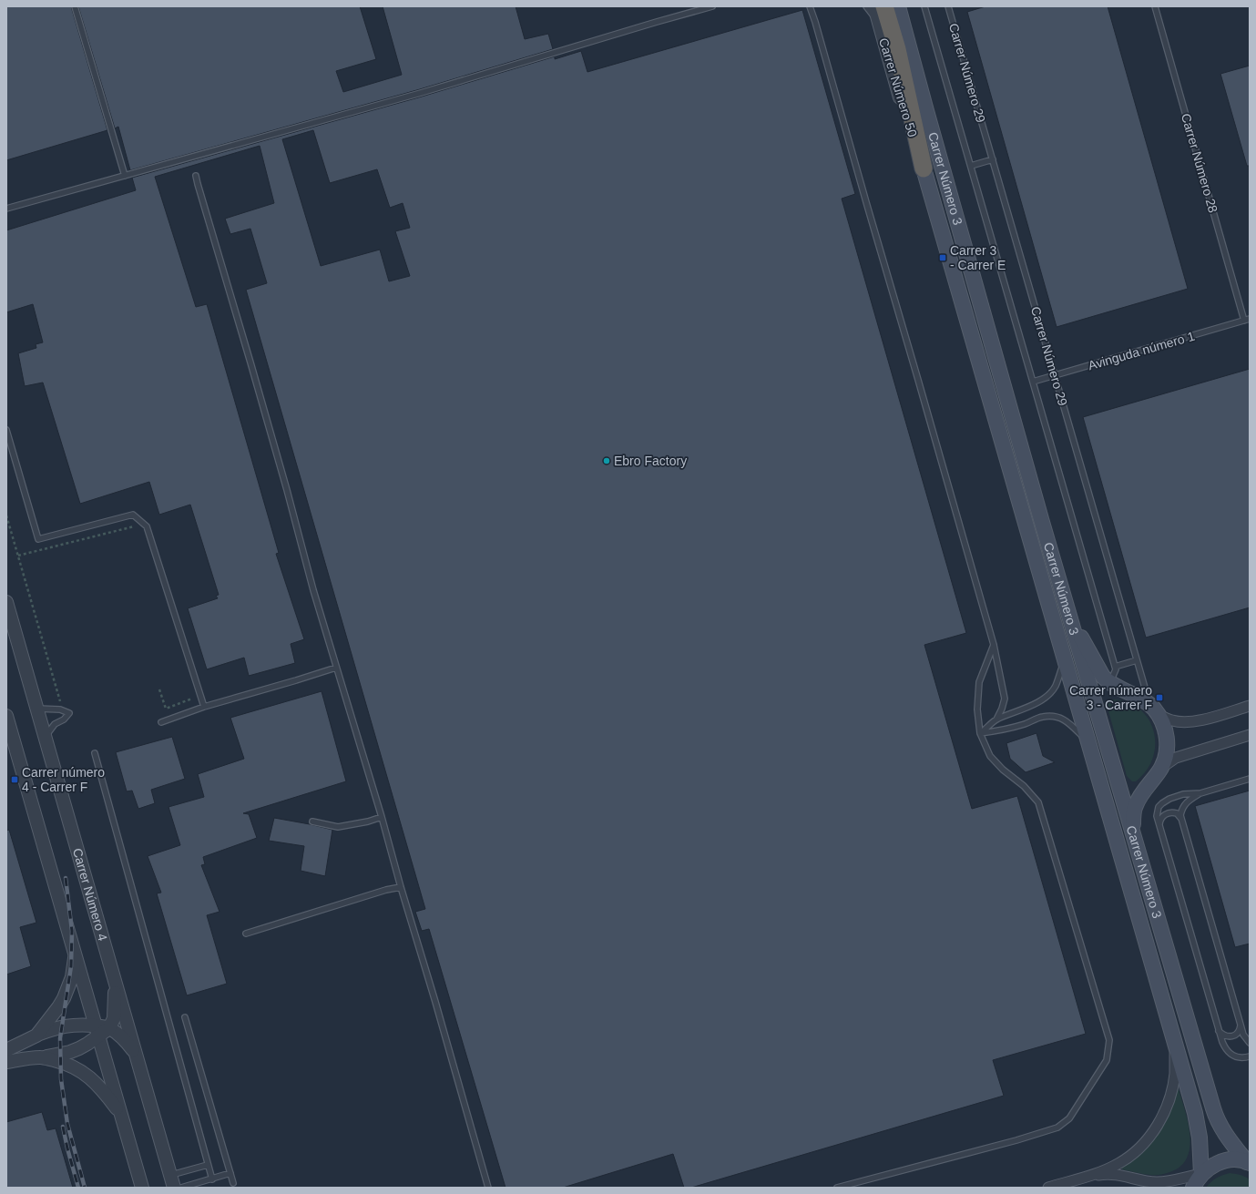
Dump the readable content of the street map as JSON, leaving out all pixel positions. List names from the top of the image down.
{
  "streets": {
    "main road": ["Carrer Número 3"],
    "street": ["Carrer Número 50", "Carrer Número 4"],
    "lane": ["Carrer Número 29", "Carrer Número 28", "Avinguda número 1"]
  },
  "crossings": [
    ["Carrer Número 29", "Avinguda número 1"],
    ["Carrer Número 50", "Carrer Número 3"],
    ["Carrer Número 28", "Avinguda número 1"]
  ],
  "places": {
    "transit": ["Carrer 3 - Carrer E", "Carrer número 3 - Carrer F", "Carrer número 4 - Carrer F"],
    "other": ["Ebro Factory"]
  }
}
